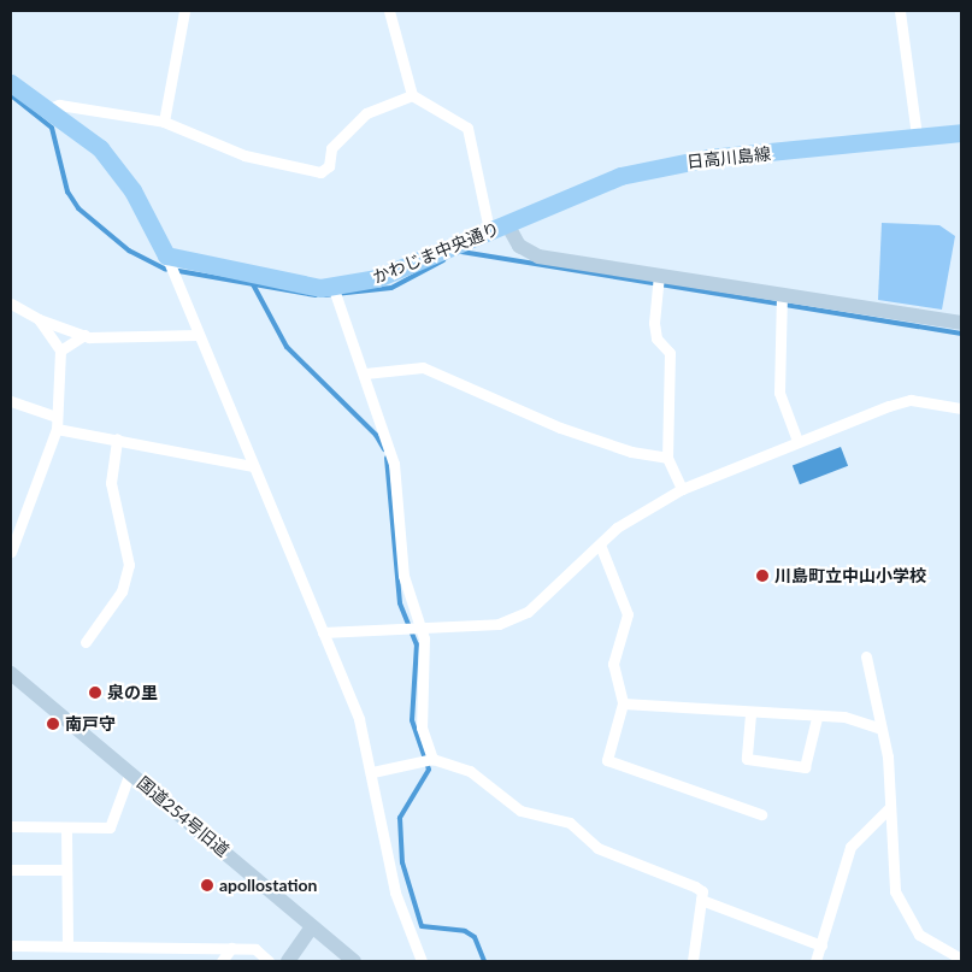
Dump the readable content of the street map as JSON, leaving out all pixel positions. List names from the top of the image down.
{
  "streets": {
    "main road": ["日高川島線", "かわじま中央通り"],
    "street": ["国道254号旧道"]
  },
  "crossings": [
    ["日高川島線", "かわじま中央通り"]
  ],
  "places": [
    "川島町立中山小学校",
    "泉の里",
    "南戸守",
    "apollostation"
  ]
}
